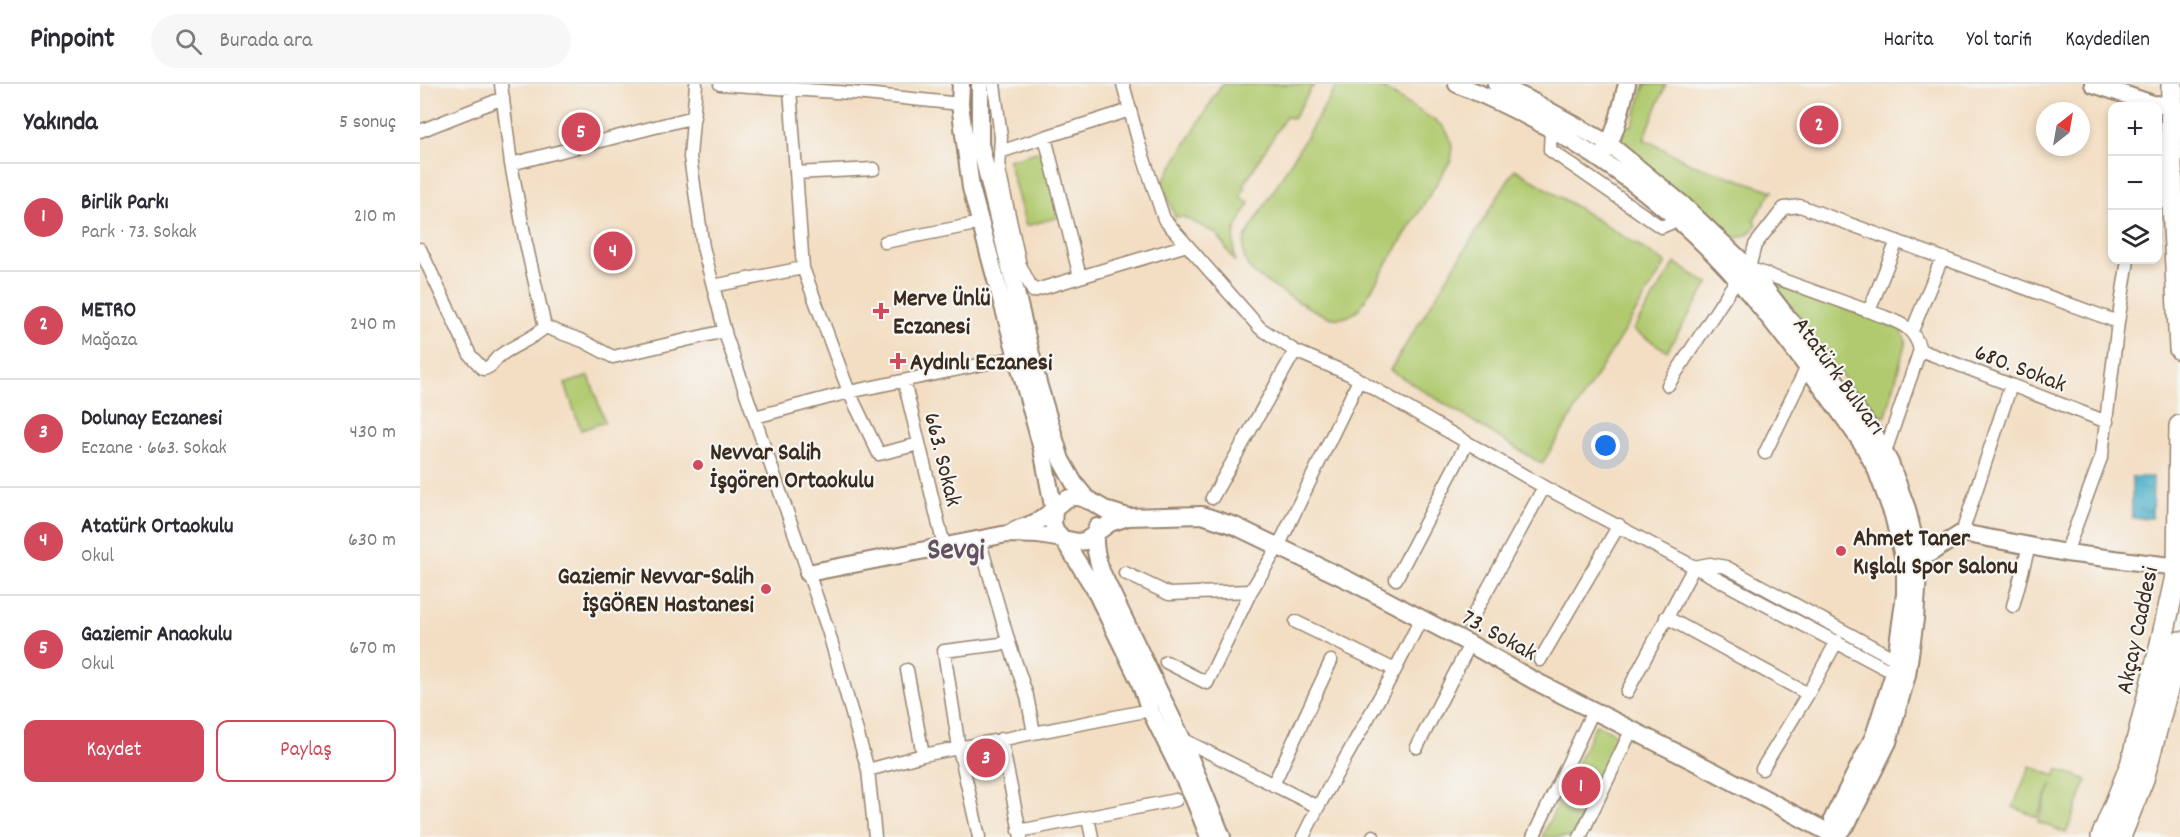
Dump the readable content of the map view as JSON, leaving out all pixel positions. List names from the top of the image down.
{
  "streets": {
    "highway": ["Akçay Caddesi"],
    "street": [
      "680. Sokak",
      "Atatürk Bulvarı",
      "663. Sokak",
      "73. Sokak"
    ]
  },
  "crossings": [
    ["Atatürk Bulvarı", "73. Sokak"]
  ],
  "districts": ["Sevgi"],
  "places": {
    "health": ["Merve Ünlü Eczanesi", "Aydınlı Eczanesi"],
    "other": ["Nevvar Salih İşgören Ortaokulu", "Ahmet Taner Kışlalı Spor Salonu", "Gaziemir Nevvar-Salih İŞGÖREN Hastanesi"]
  },
  "north": "top right",
  "page": {
    "header": "Pinpoint",
    "search": "Burada ara",
    "nav": ["Harita", "Yol tarifi", "Kaydedilen"],
    "heading": ["Yakında", "5 sonuç"],
    "map_buttons": ["+", "−"],
    "pins": [
      "2",
      "5",
      "4",
      "3",
      "1"
    ],
    "list": [
      {
        "mark": "1",
        "name": "Birlik Parkı",
        "note": "Park · 73. Sokak",
        "value": "210 m"
      },
      {
        "mark": "2",
        "name": "METRO",
        "note": "Mağaza",
        "value": "240 m"
      },
      {
        "mark": "3",
        "name": "Dolunay Eczanesi",
        "note": "Eczane · 663. Sokak",
        "value": "430 m"
      },
      {
        "mark": "4",
        "name": "Atatürk Ortaokulu",
        "note": "Okul",
        "value": "630 m"
      },
      {
        "mark": "5",
        "name": "Gaziemir Anaokulu",
        "note": "Okul",
        "value": "670 m"
      }
    ],
    "buttons": ["Kaydet", "Paylaş"]
  }
}
